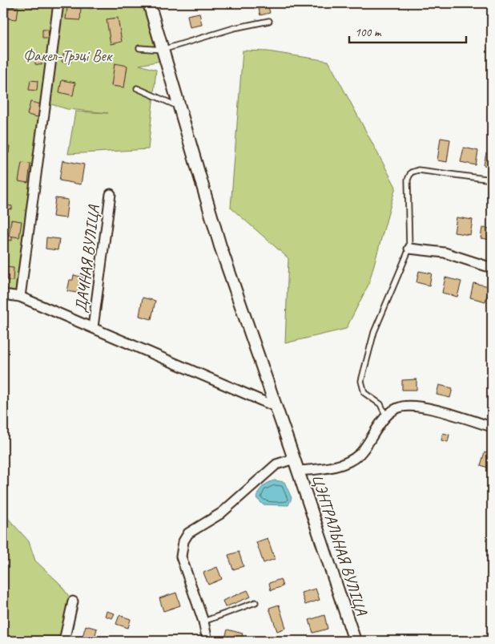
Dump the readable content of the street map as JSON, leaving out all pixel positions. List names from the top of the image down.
{
  "streets": {
    "street": ["ДАЧНАЯ ВУЛІЦА", "ЦЭНТРАЛЬНАЯ ВУЛІЦА"]
  },
  "parks": ["Факел-Трэці Век"],
  "scale_bar": "100 m"
}
